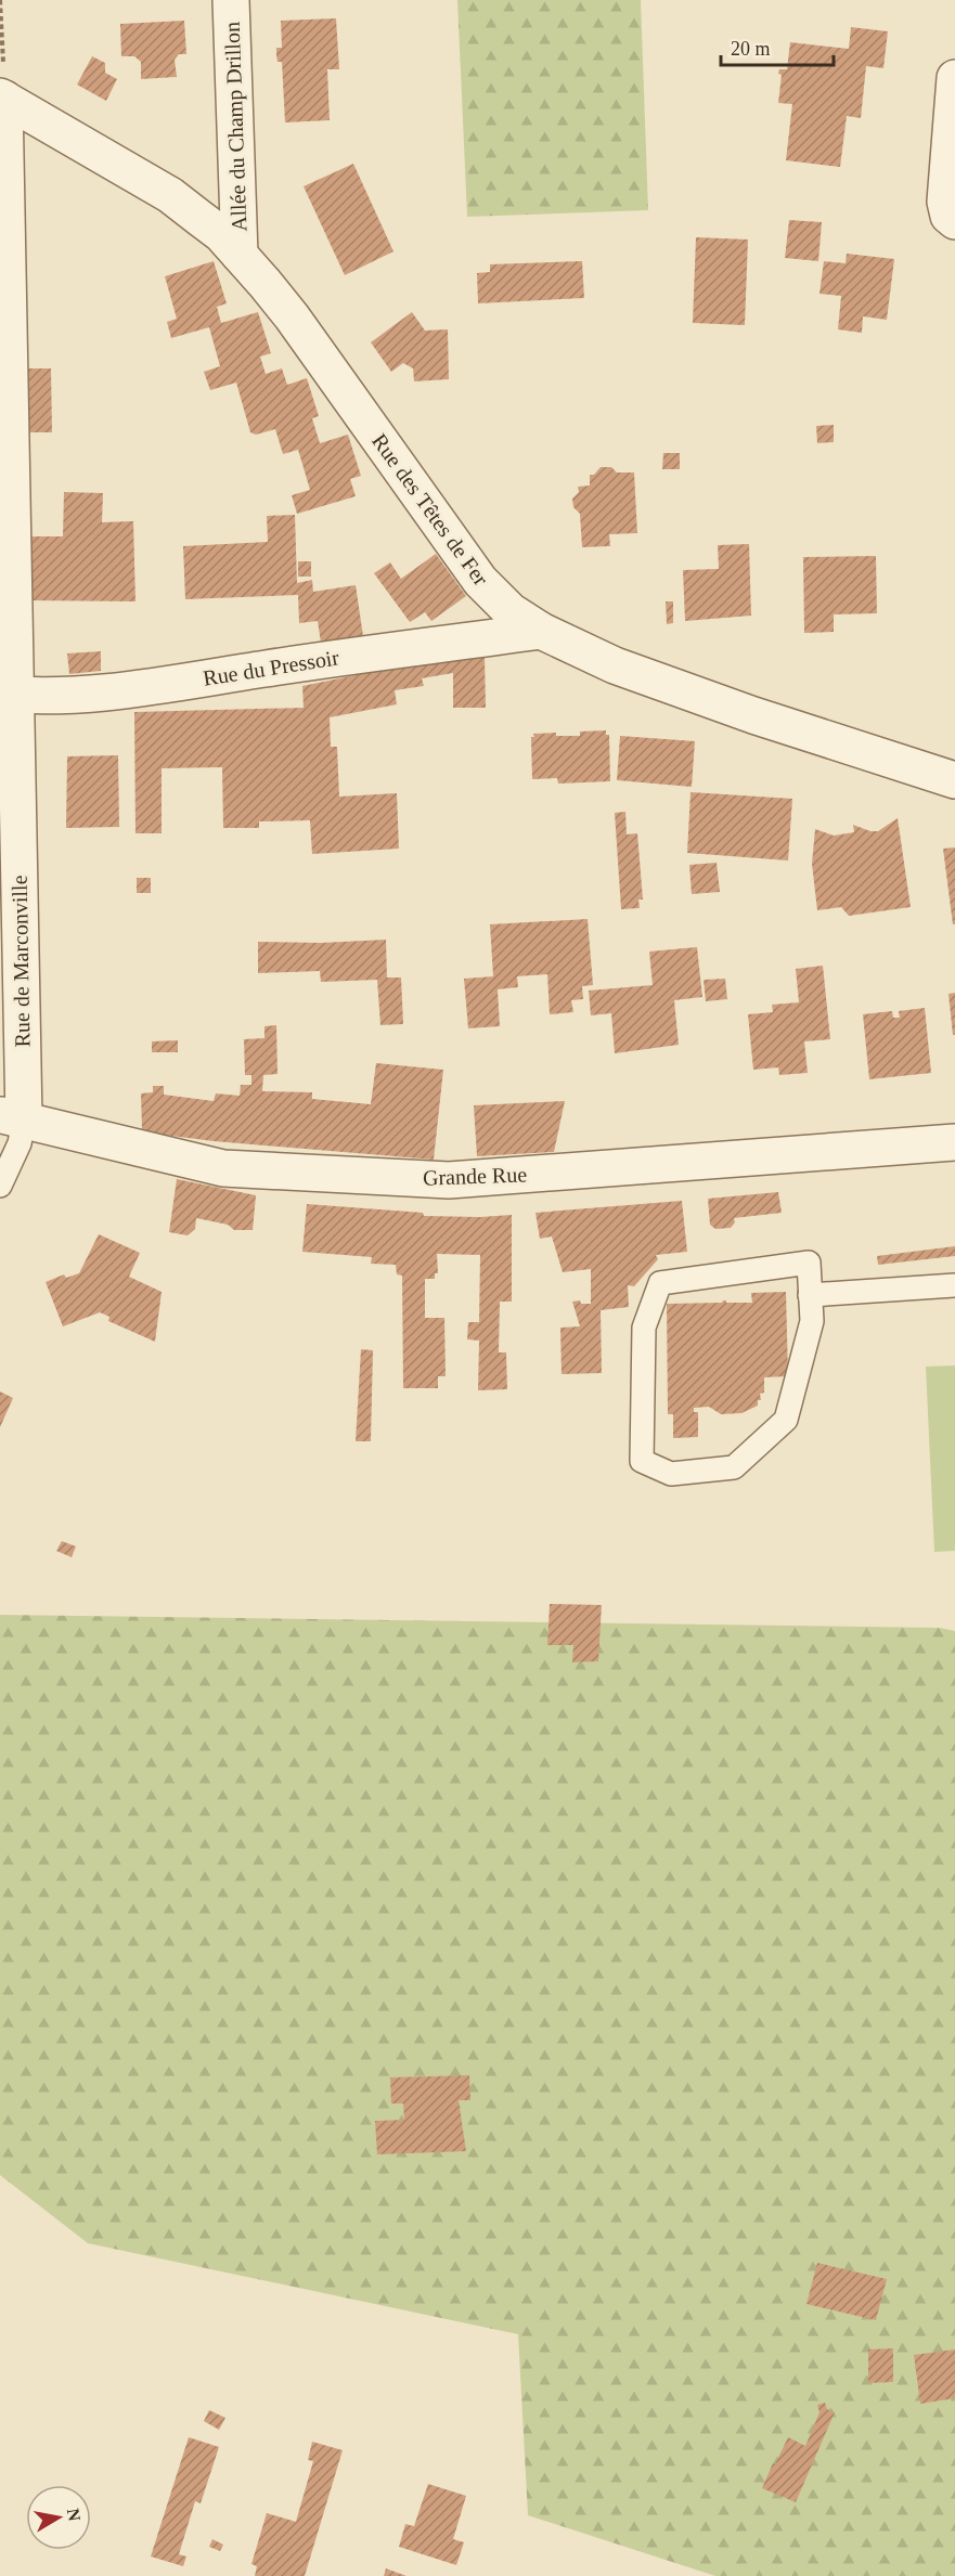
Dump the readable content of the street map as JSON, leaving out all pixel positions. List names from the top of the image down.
{
  "streets": {
    "street": [
      "Allée du Champ Drillon",
      "Rue des Têtes de Fer",
      "Rue du Pressoir",
      "Rue de Marconville",
      "Grande Rue"
    ]
  },
  "crossings": [
    ["Allée du Champ Drillon", "Rue des Têtes de Fer"],
    ["Rue des Têtes de Fer", "Rue du Pressoir"],
    ["Rue des Têtes de Fer", "Rue de Marconville"],
    ["Rue du Pressoir", "Rue de Marconville"],
    ["Rue de Marconville", "Grande Rue"]
  ],
  "scale_bar": "20 m",
  "north": "right"
}
